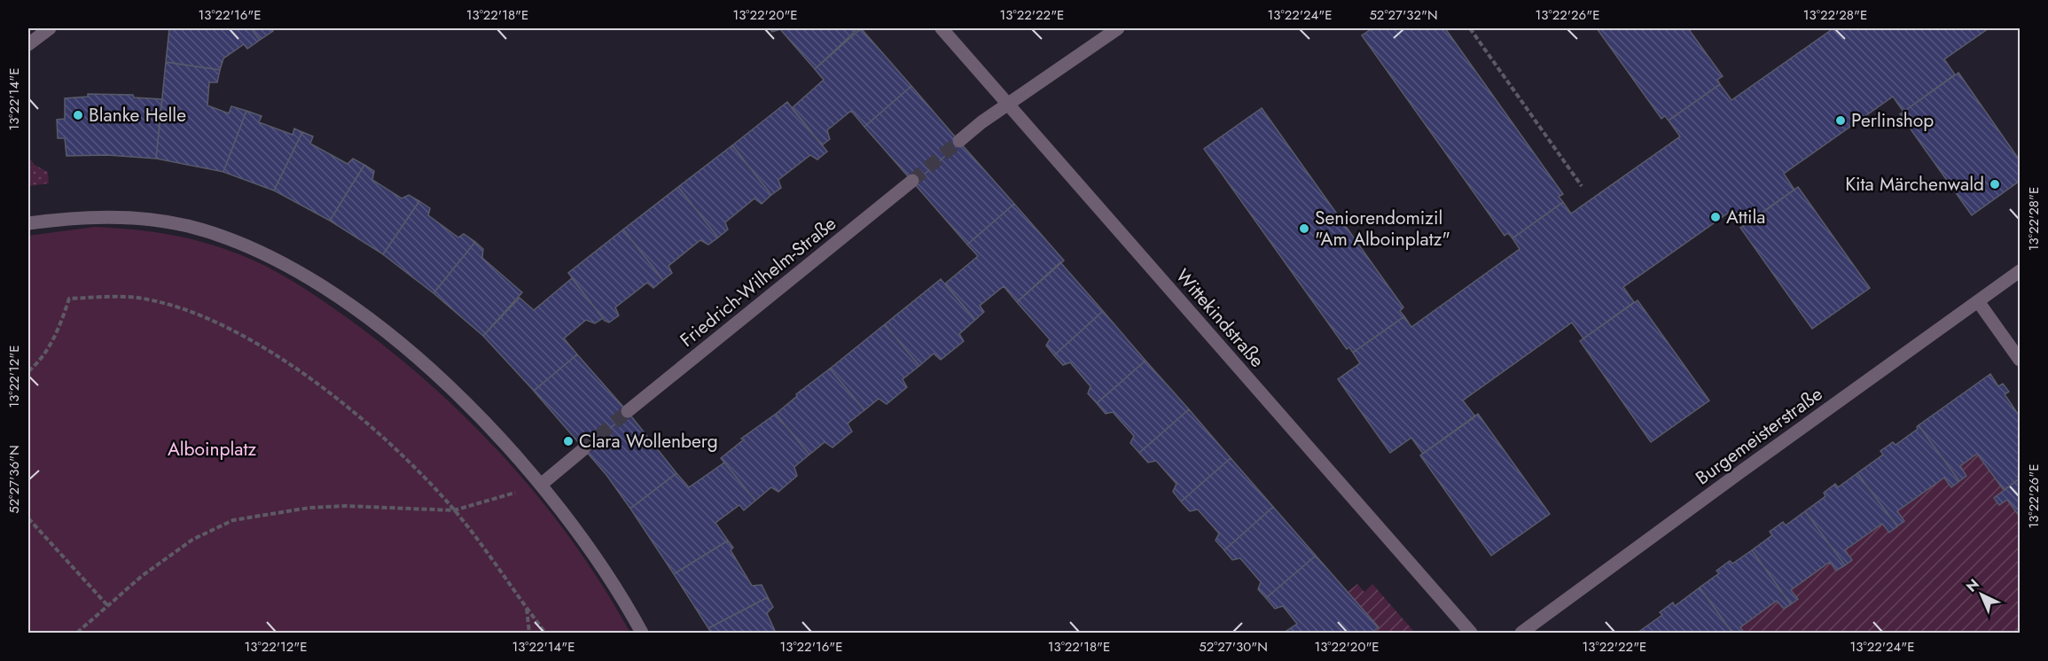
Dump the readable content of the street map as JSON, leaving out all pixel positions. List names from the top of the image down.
{
  "streets": {
    "street": ["Friedrich-Wilhelm-Straße", "Wittekindstraße", "Burgemeisterstraße"]
  },
  "parks": ["Alboinplatz"],
  "places": [
    "Blanke Helle",
    "Perlinshop",
    "Kita Märchenwald",
    "Attila",
    "Seniorendomizil \"Am Alboinplatz\"",
    "Clara Wollenberg"
  ],
  "north": "top left",
  "coordinates": [
    "13°22'16\"E",
    "13°22'18\"E",
    "13°22'20\"E",
    "13°22'22\"E",
    "13°22'24\"E",
    "52°27'32\"N",
    "13°22'26\"E",
    "13°22'28\"E",
    "13°22'14\"E",
    "13°22'12\"E",
    "52°27'36\"N",
    "52°27'30\"N"
  ]
}
